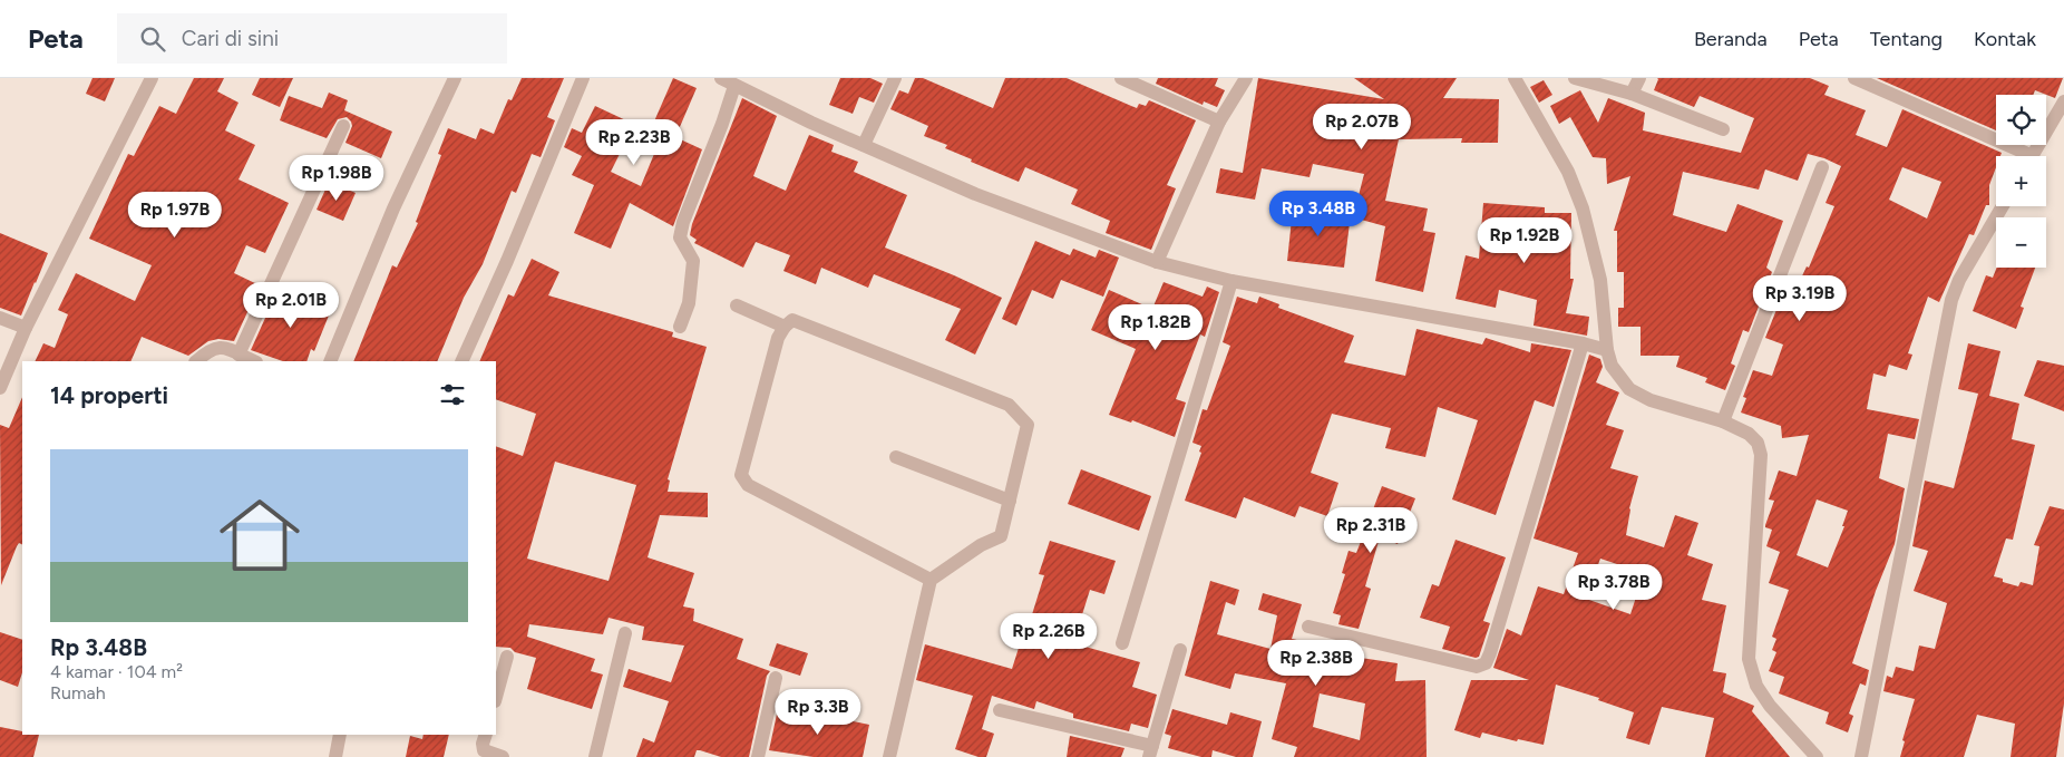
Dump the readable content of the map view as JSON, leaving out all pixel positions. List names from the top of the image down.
{
  "page": {
    "header": "Peta",
    "search": "Cari di sini",
    "nav": [
      "Beranda",
      "Peta",
      "Tentang",
      "Kontak"
    ],
    "map_buttons": ["+", "−"],
    "price": [
      "Rp 2.07B",
      "Rp 2.23B",
      "Rp 1.98B",
      "Rp 3.48B",
      "Rp 1.97B",
      "Rp 1.92B",
      "Rp 3.19B",
      "Rp 2.01B",
      "Rp 1.82B",
      "Rp 2.31B",
      "Rp 3.78B",
      "Rp 2.26B",
      "Rp 2.38B",
      "Rp 3.3B"
    ],
    "heading": "14 properti",
    "list": [
      {
        "name": "Rp 3.48B",
        "note": "4 kamar · 104 m² · Rumah"
      }
    ]
  }
}
